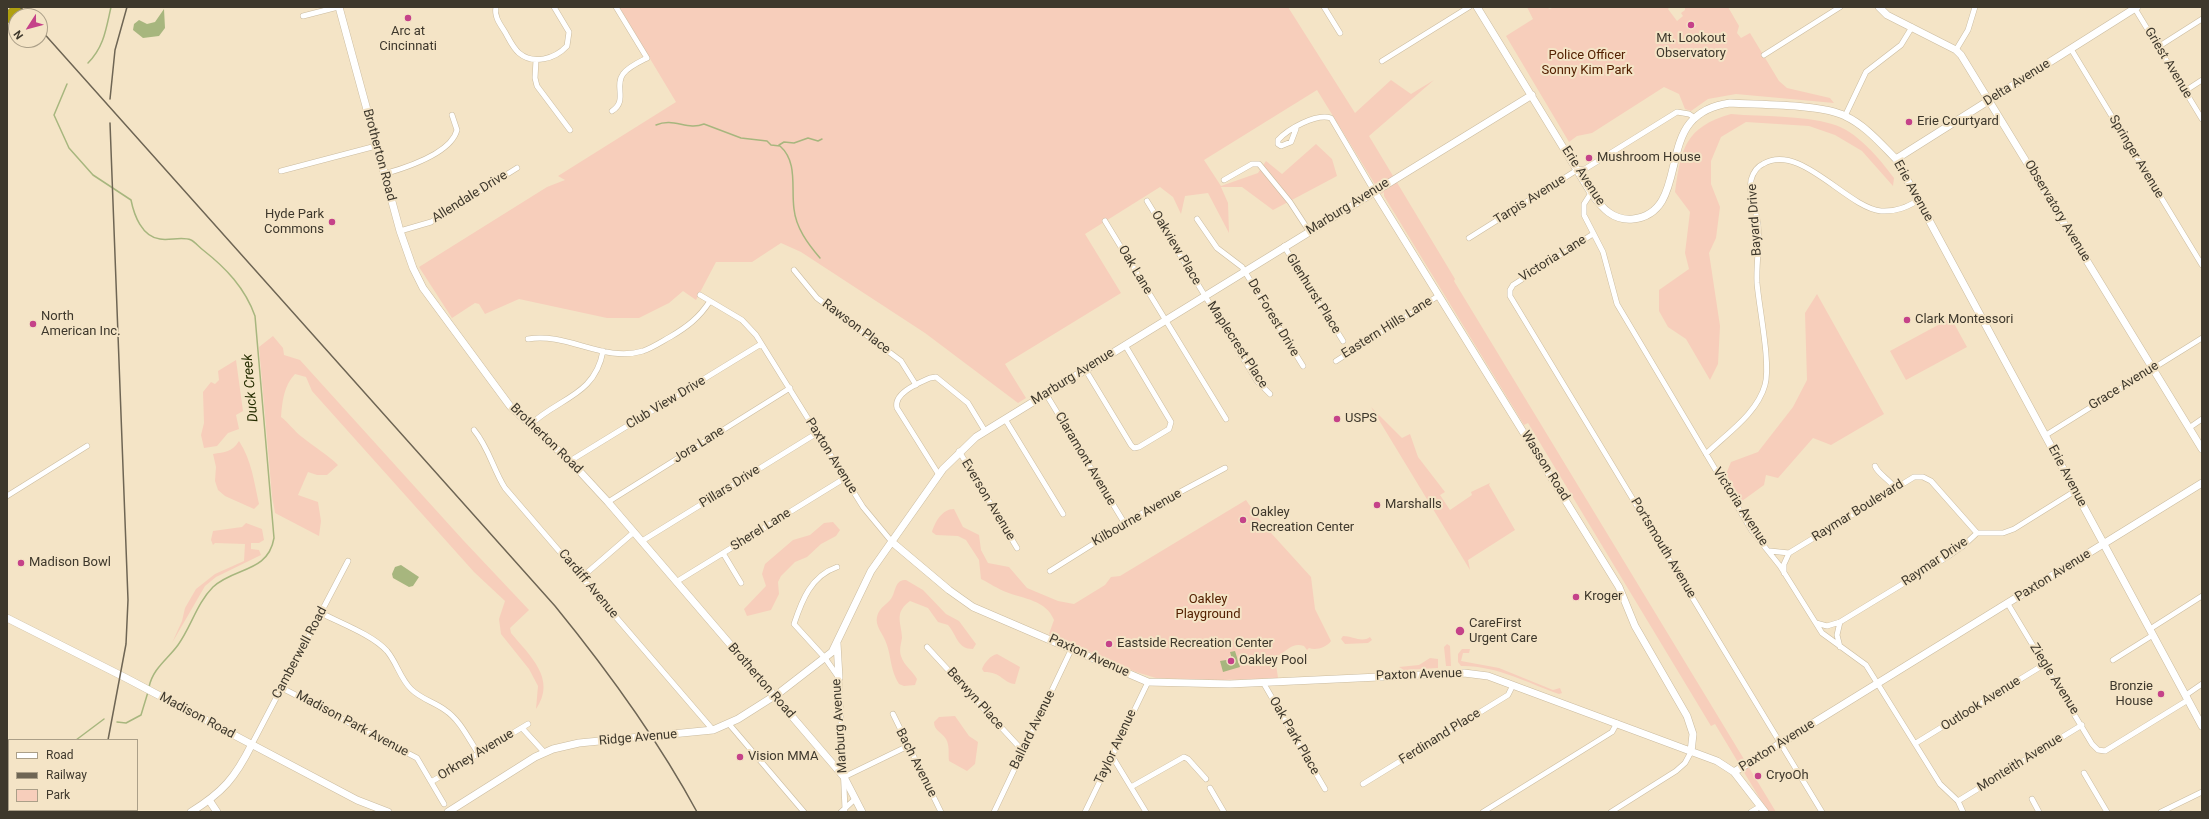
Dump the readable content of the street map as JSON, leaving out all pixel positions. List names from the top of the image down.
{
  "streets": {
    "street": [
      "Griest Avenue",
      "Delta Avenue",
      "Brotherton Road",
      "Springer Avenue",
      "Erie Avenue",
      "Allendale Drive",
      "Tarpis Avenue",
      "Marburg Avenue",
      "Observatory Avenue",
      "Bayard Drive",
      "Oakview Place",
      "Victoria Lane",
      "Oak Lane",
      "Glenhurst Place",
      "De Forest Drive",
      "Rawson Place",
      "Eastern Hills Lane",
      "Maplecrest Place",
      "Grace Avenue",
      "Club View Drive",
      "Jora Lane",
      "Paxton Avenue",
      "Claramont Avenue",
      "Wasson Road",
      "Pillars Drive",
      "Everson Avenue",
      "Victoria Avenue",
      "Raymar Boulevard",
      "Kilbourne Avenue",
      "Sherel Lane",
      "Portsmouth Avenue",
      "Raymar Drive",
      "Cardiff Avenue",
      "Camberwell Road",
      "Ziegle Avenue",
      "Berwyn Place",
      "Outlook Avenue",
      "Madison Road",
      "Madison Park Avenue",
      "Ballard Avenue",
      "Oak Park Place",
      "Ferdinand Place",
      "Ridge Avenue",
      "Taylor Avenue",
      "Orkney Avenue",
      "Bach Avenue",
      "Monteith Avenue"
    ]
  },
  "crossings": [
    ["Griest Avenue", "Delta Avenue"],
    ["Delta Avenue", "Springer Avenue"],
    ["Delta Avenue", "Erie Avenue"],
    ["Delta Avenue", "Observatory Avenue"],
    ["Brotherton Road", "Allendale Drive"],
    ["Brotherton Road", "Marburg Avenue"],
    ["Brotherton Road", "Club View Drive"],
    ["Brotherton Road", "Jora Lane"],
    ["Brotherton Road", "Pillars Drive"],
    ["Brotherton Road", "Sherel Lane"],
    ["Brotherton Road", "Ridge Avenue"],
    ["Erie Avenue", "Tarpis Avenue"],
    ["Erie Avenue", "Marburg Avenue"],
    ["Erie Avenue", "Bayard Drive"],
    ["Erie Avenue", "Grace Avenue"],
    ["Erie Avenue", "Paxton Avenue"],
    ["Erie Avenue", "Victoria Avenue"],
    ["Erie Avenue", "Raymar Drive"],
    ["Erie Avenue", "Ziegle Avenue"],
    ["Marburg Avenue", "Oakview Place"],
    ["Marburg Avenue", "Oak Lane"],
    ["Marburg Avenue", "Glenhurst Place"],
    ["Marburg Avenue", "De Forest Drive"],
    ["Marburg Avenue", "Maplecrest Place"],
    ["Marburg Avenue", "Paxton Avenue"],
    ["Marburg Avenue", "Claramont Avenue"],
    ["Marburg Avenue", "Wasson Road"],
    ["Marburg Avenue", "Everson Avenue"],
    ["Marburg Avenue", "Ridge Avenue"],
    ["Observatory Avenue", "Grace Avenue"],
    ["Bayard Drive", "Victoria Avenue"],
    ["Oakview Place", "Maplecrest Place"],
    ["Victoria Lane", "Victoria Avenue"],
    ["Victoria Lane", "Portsmouth Avenue"],
    ["Eastern Hills Lane", "Wasson Road"],
    ["Club View Drive", "Paxton Avenue"],
    ["Jora Lane", "Paxton Avenue"],
    ["Paxton Avenue", "Wasson Road"],
    ["Paxton Avenue", "Pillars Drive"],
    ["Paxton Avenue", "Victoria Avenue"],
    ["Paxton Avenue", "Sherel Lane"],
    ["Paxton Avenue", "Portsmouth Avenue"],
    ["Paxton Avenue", "Ziegle Avenue"],
    ["Paxton Avenue", "Ballard Avenue"],
    ["Paxton Avenue", "Oak Park Place"],
    ["Paxton Avenue", "Ferdinand Place"],
    ["Paxton Avenue", "Taylor Avenue"],
    ["Claramont Avenue", "Kilbourne Avenue"],
    ["Victoria Avenue", "Raymar Drive"],
    ["Victoria Avenue", "Outlook Avenue"],
    ["Victoria Avenue", "Monteith Avenue"],
    ["Raymar Boulevard", "Raymar Drive"],
    ["Cardiff Avenue", "Ridge Avenue"],
    ["Camberwell Road", "Madison Road"],
    ["Camberwell Road", "Madison Park Avenue"],
    ["Ziegle Avenue", "Outlook Avenue"],
    ["Ziegle Avenue", "Monteith Avenue"],
    ["Berwyn Place", "Ballard Avenue"],
    ["Madison Park Avenue", "Orkney Avenue"],
    ["Ridge Avenue", "Orkney Avenue"]
  ],
  "water": ["Duck Creek"],
  "parks": ["Police Officer Sonny Kim Park", "Oakley Playground"],
  "places": [
    "Arc at Cincinnati",
    "Mt. Lookout Observatory",
    "Erie Courtyard",
    "Mushroom House",
    "Hyde Park Commons",
    "Clark Montessori",
    "North American Inc.",
    "USPS",
    "Marshalls",
    "Oakley Recreation Center",
    "Madison Bowl",
    "Kroger",
    "CareFirst Urgent Care",
    "Eastside Recreation Center",
    "Oakley Pool",
    "Bronzie House",
    "Vision MMA",
    "CryoOh"
  ],
  "legend": ["Road", "Railway", "Park"],
  "north": "bottom left"
}
